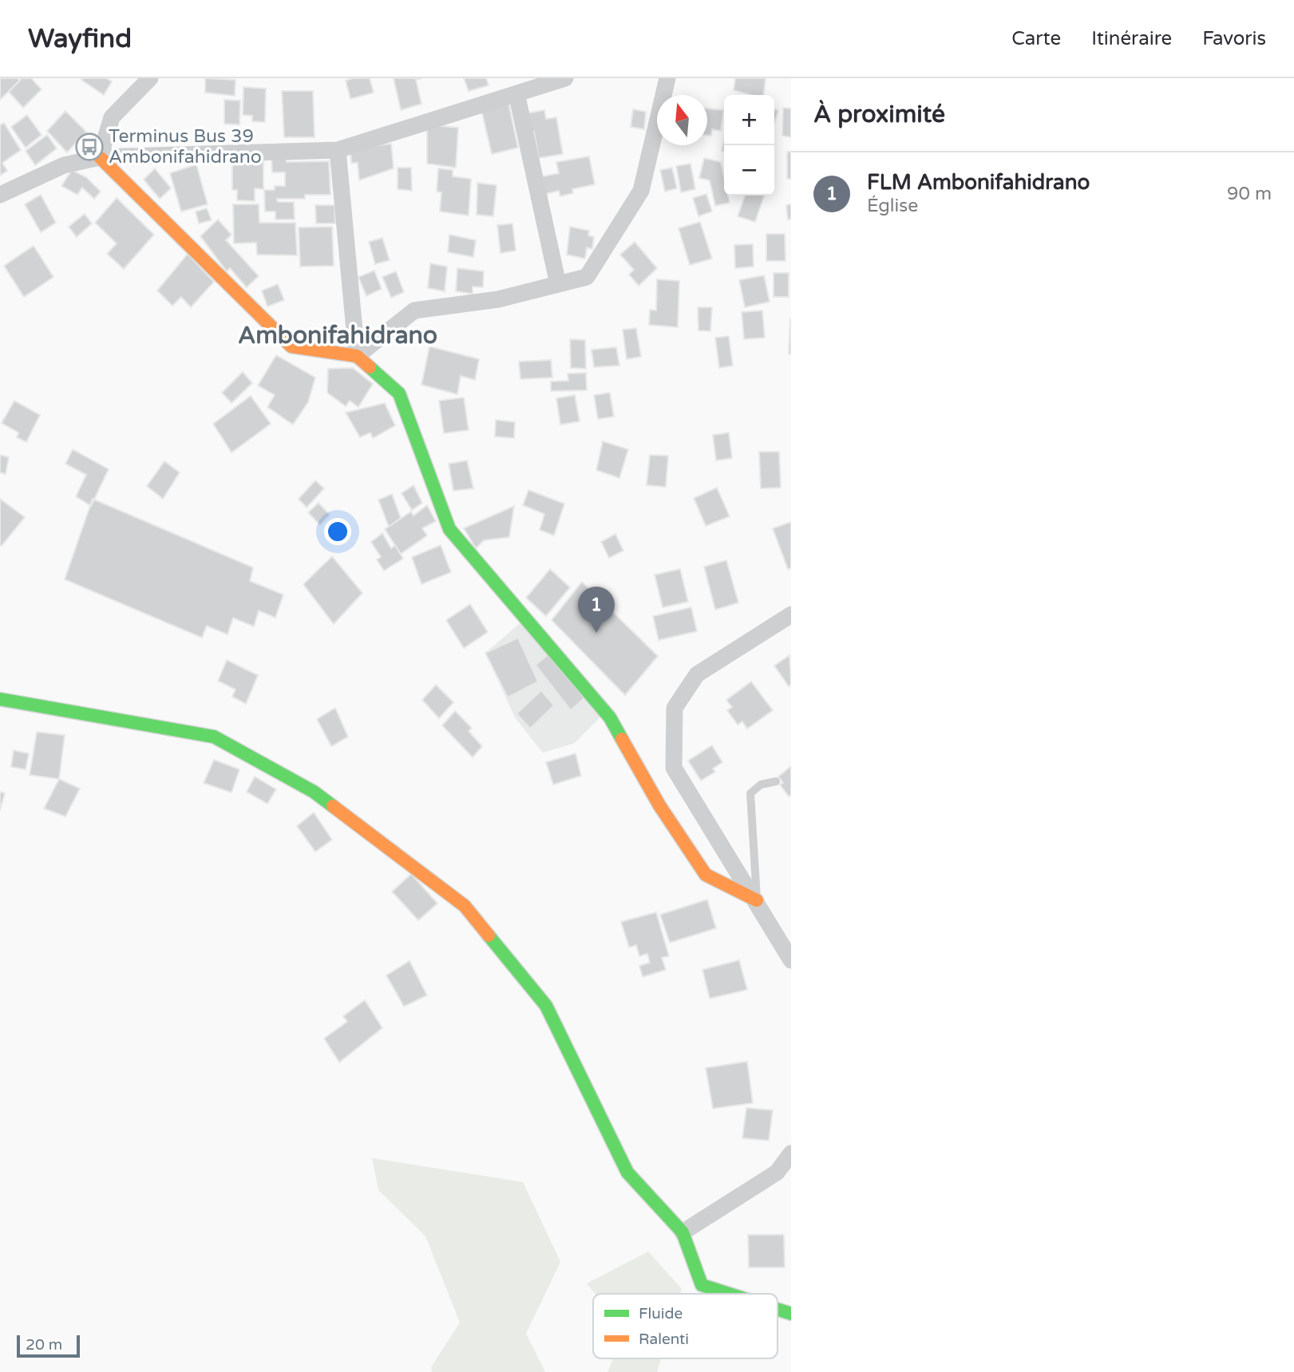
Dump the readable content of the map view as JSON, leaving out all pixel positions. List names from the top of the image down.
{
  "districts": ["Ambonifahidrano"],
  "places": {
    "bus stop": ["Terminus Bus 39 Ambonifahidrano"]
  },
  "legend": ["Fluide", "Ralenti"],
  "scale_bar": "20 m",
  "north": "top",
  "page": {
    "header": "Wayfind",
    "nav": ["Carte", "Itinéraire", "Favoris"],
    "heading": "À proximité",
    "map_buttons": ["+", "−"],
    "list": [
      {
        "mark": "1",
        "name": "FLM Ambonifahidrano",
        "note": "Église",
        "value": "90 m"
      }
    ],
    "pins": "1",
    "scale": "20 m"
  }
}
